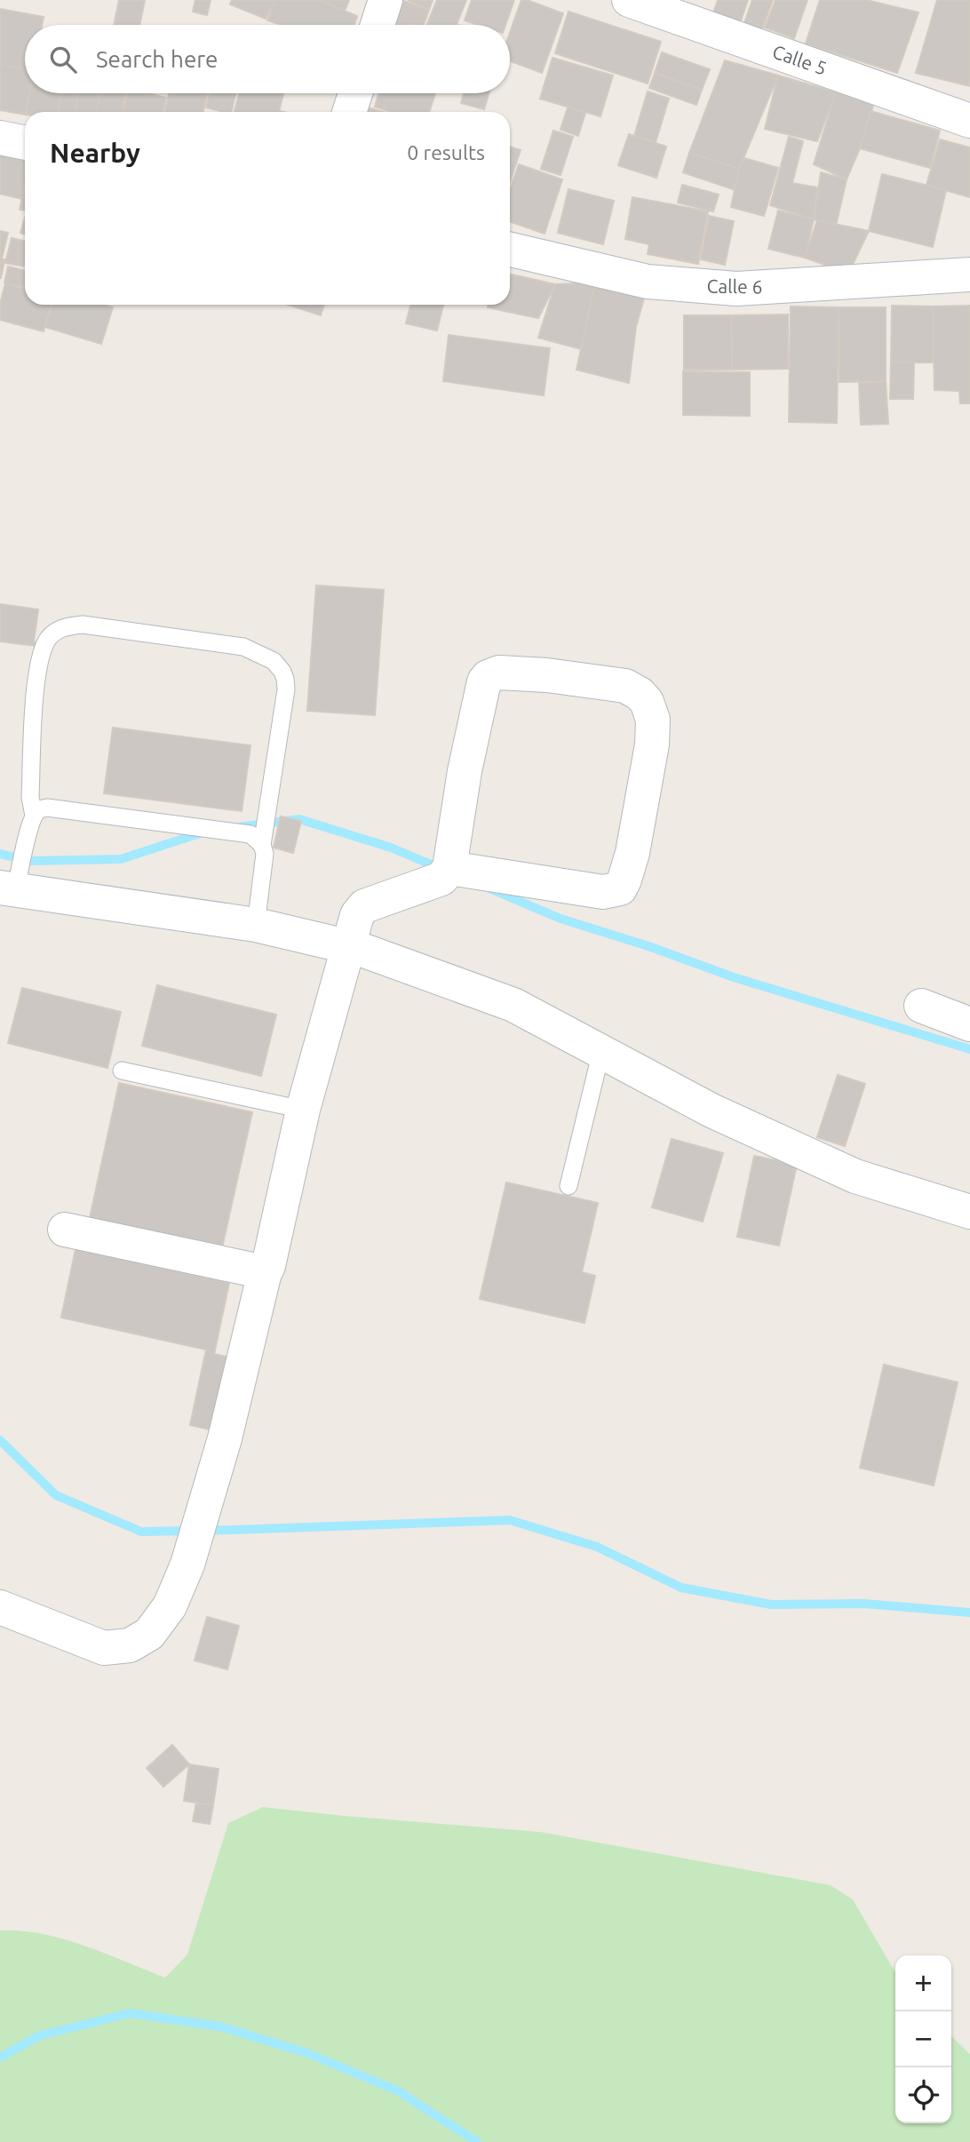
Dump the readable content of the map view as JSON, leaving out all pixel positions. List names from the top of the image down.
{
  "streets": {
    "street": ["Calle 5", "Calle 6"]
  },
  "page": {
    "search": "Search here",
    "heading": ["Nearby", "0 results"],
    "map_buttons": ["+", "−"]
  }
}
